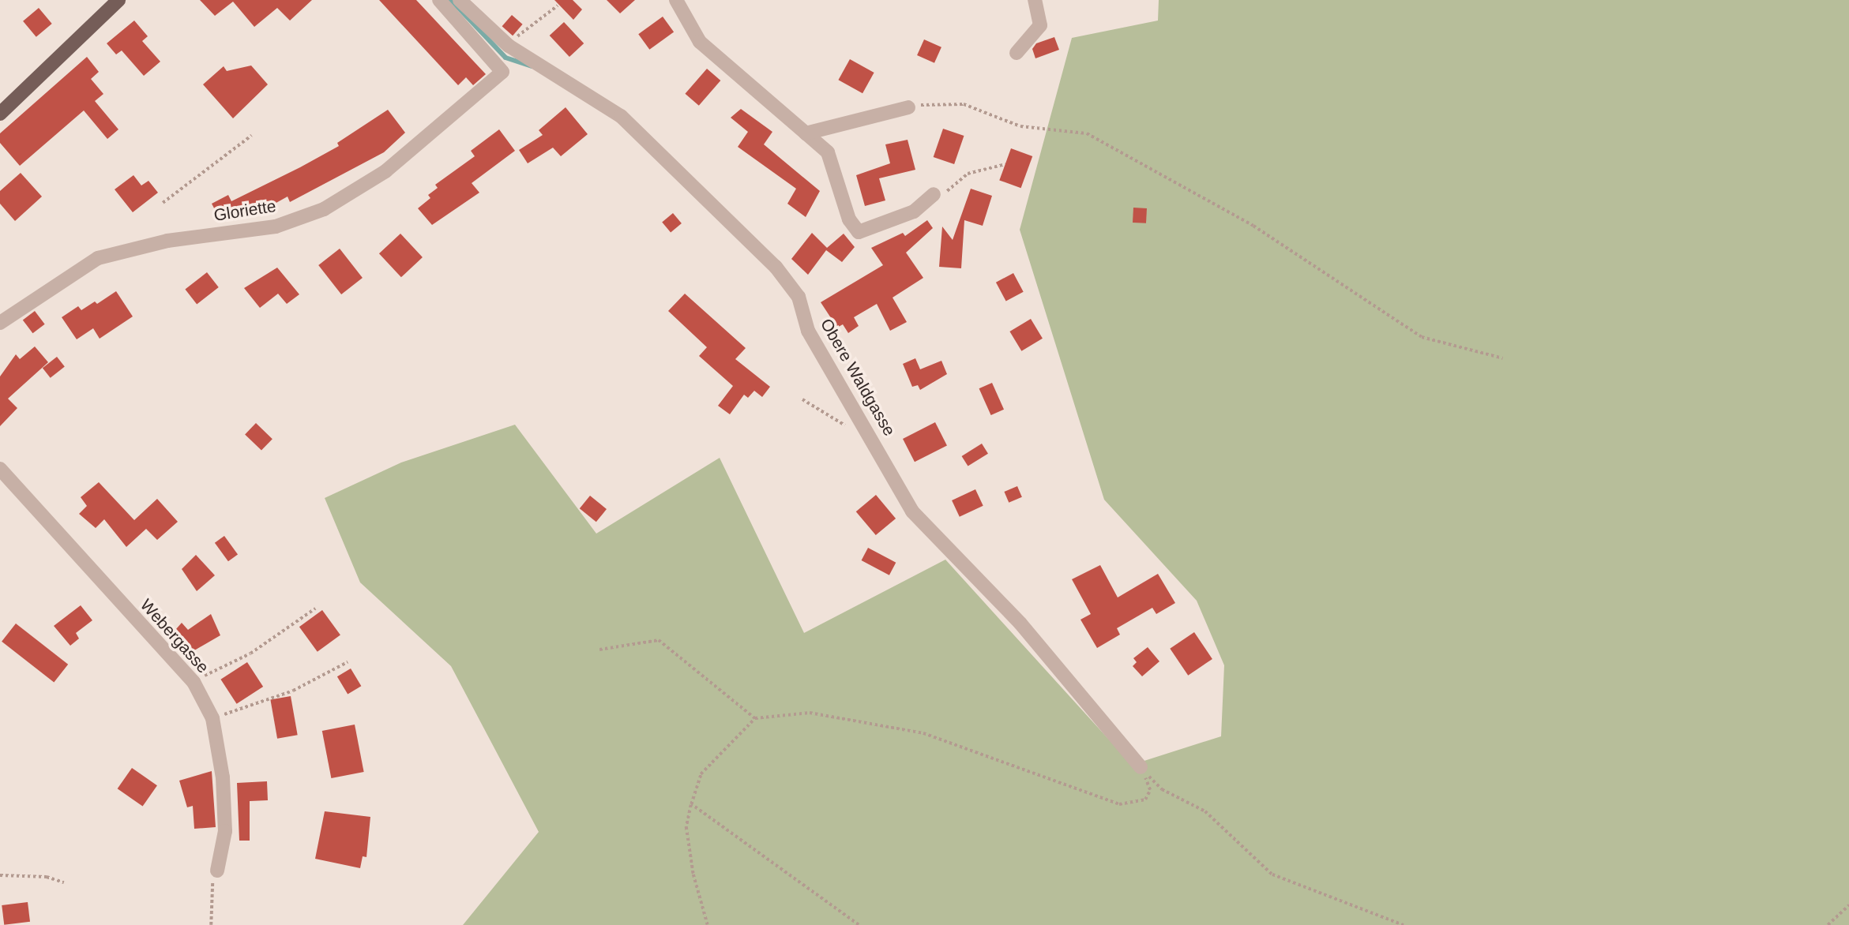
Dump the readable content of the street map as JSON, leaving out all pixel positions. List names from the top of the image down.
{
  "streets": {
    "street": ["Gloriette", "Obere Waldgasse", "Webergasse"]
  }
}
